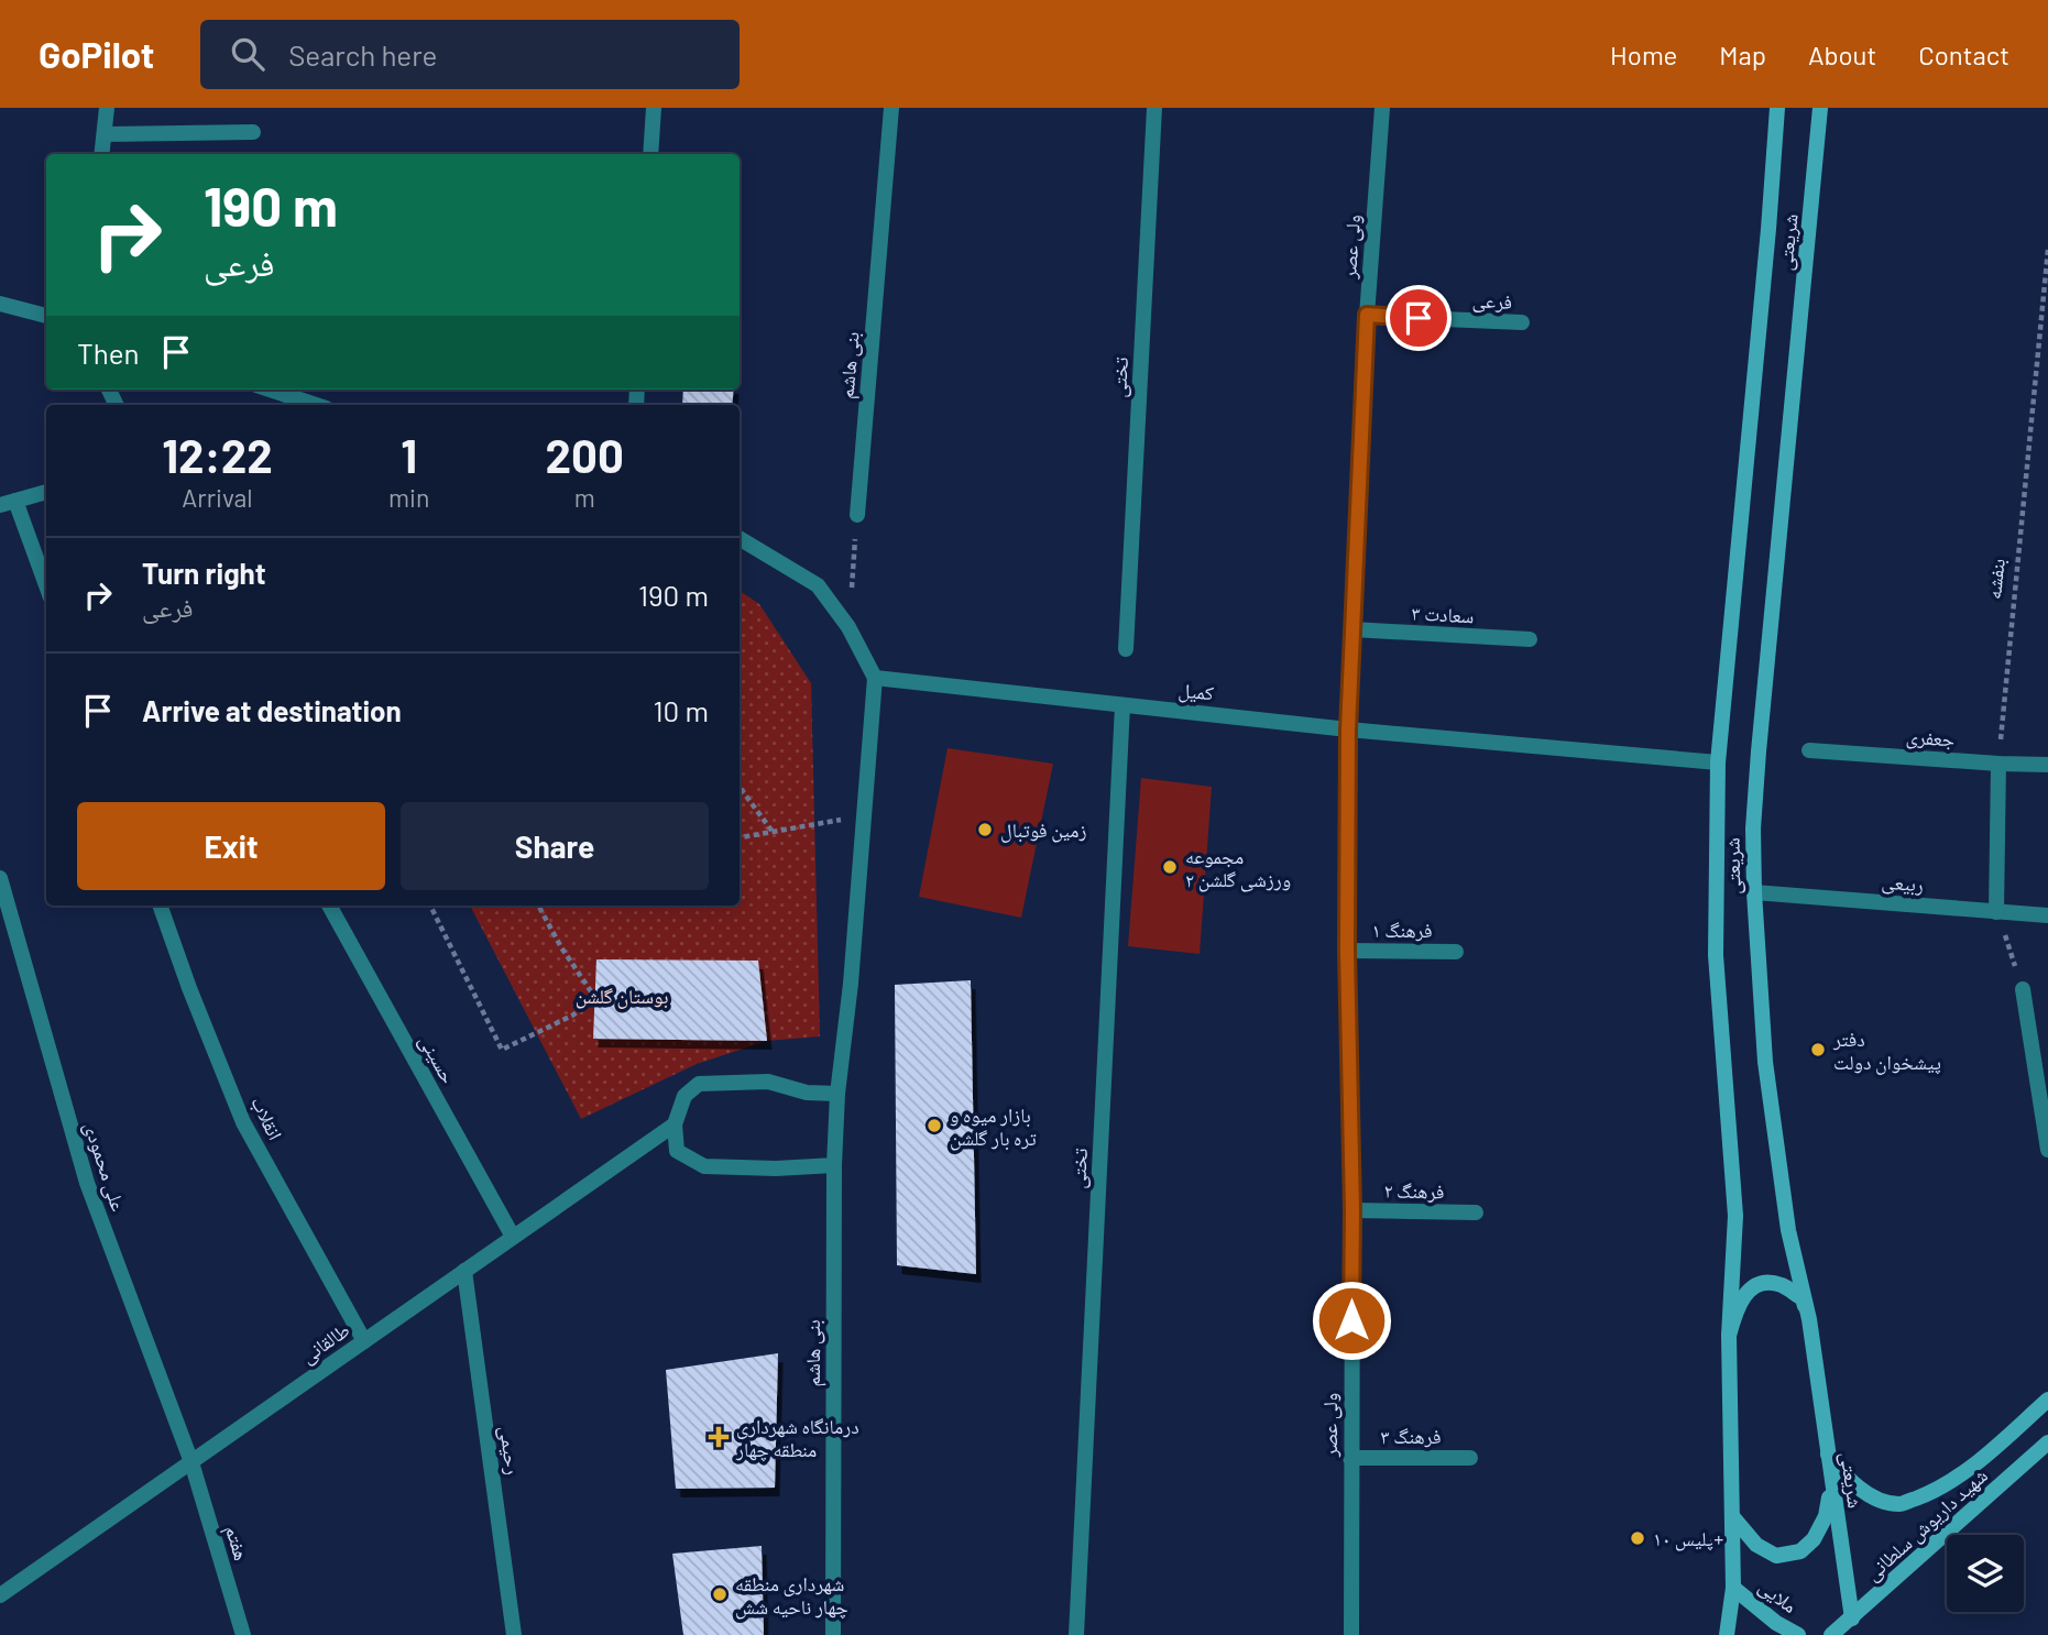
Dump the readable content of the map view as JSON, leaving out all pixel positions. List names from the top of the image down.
{
  "streets": {
    "main road": ["شریعتی", "شهید داریوش سلطانی", "ملایی"],
    "street": [
      "ولی عصر",
      "فرعی",
      "بنی هاشم",
      "تختی",
      "سعادت ۳",
      "کمیل",
      "جعفری",
      "ربیعی",
      "فرهنگ ۱",
      "حسینی",
      "انقلاب",
      "علی محمودی",
      "فرهنگ ۲",
      "طالقانی",
      "فرهنگ ۳",
      "رحیمی",
      "هفتم"
    ],
    "path": ["بنفشه"]
  },
  "crossings": [
    ["شریعتی", "کمیل"],
    ["شریعتی", "ربیعی"],
    ["شریعتی", "شهید داریوش سلطانی"],
    ["شریعتی", "ملایی"],
    ["ولی عصر", "فرعی"],
    ["ولی عصر", "سعادت ۳"],
    ["ولی عصر", "کمیل"],
    ["ولی عصر", "فرهنگ ۱"],
    ["ولی عصر", "فرهنگ ۲"],
    ["ولی عصر", "فرهنگ ۳"],
    ["تختی", "کمیل"],
    ["بنفشه", "جعفری"],
    ["حسینی", "طالقانی"],
    ["انقلاب", "طالقانی"],
    ["علی محمودی", "طالقانی"],
    ["علی محمودی", "هفتم"],
    ["طالقانی", "رحیمی"],
    ["طالقانی", "هفتم"]
  ],
  "parks": ["بوستان گلشن"],
  "places": {
    "other": [
      "زمین فوتبال",
      "مجموعه ورزشی گلشن ۲",
      "دفتر پیشخوان دولت",
      "بازار میوه و تره بار گلشن",
      "پلیس ۱۰+",
      "شهرداری منطقه چهار ناحیه شش"
    ],
    "health": ["درمانگاه شهرداری منطقه چهار"]
  },
  "page": {
    "header": "GoPilot",
    "search": "Search here",
    "nav": [
      "Home",
      "Map",
      "About",
      "Contact"
    ],
    "turn": ["190 m", "فرعی"],
    "then": "Then",
    "eta": [
      "12:22",
      "Arrival",
      "1",
      "min",
      "200",
      "m"
    ],
    "list": [
      {
        "name": "Turn right",
        "note": "فرعی",
        "value": "190 m"
      },
      {
        "name": "Arrive at destination",
        "value": "10 m"
      }
    ],
    "buttons": ["Exit", "Share"]
  }
}
